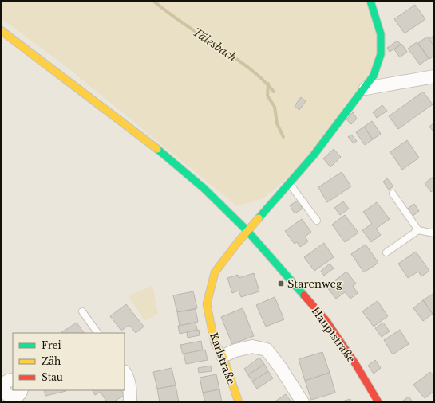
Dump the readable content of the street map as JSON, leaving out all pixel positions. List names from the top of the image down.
{
  "streets": {
    "street": ["Hauptstraße", "Karlstraße"]
  },
  "crossings": [
    ["Hauptstraße", "Karlstraße"]
  ],
  "water": ["Tälesbach"],
  "places": {
    "transit": ["Starenweg"]
  },
  "legend": ["Frei", "Zäh", "Stau"]
}
